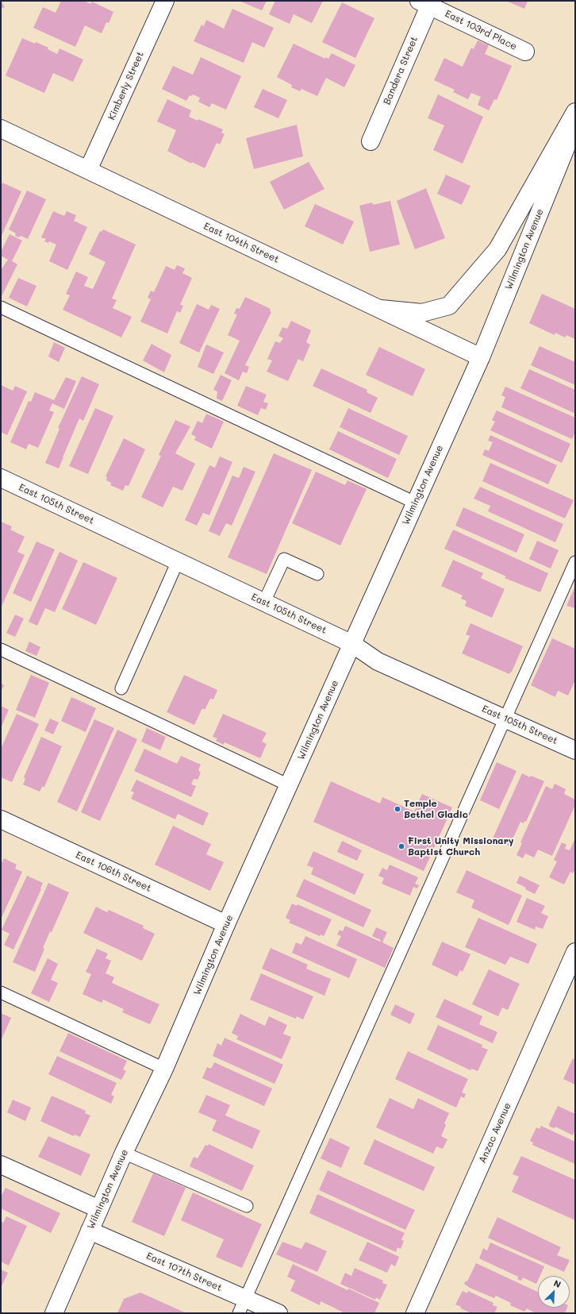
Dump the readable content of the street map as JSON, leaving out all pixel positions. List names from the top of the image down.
{
  "streets": {
    "street": [
      "East 103rd Place",
      "Bandera Street",
      "Kimberly Street",
      "East 104th Street",
      "Wilmington Avenue",
      "East 105th Street",
      "East 106th Street",
      "Anzac Avenue",
      "East 107th Street"
    ]
  },
  "crossings": [
    ["East 103rd Place", "Bandera Street"],
    ["Kimberly Street", "East 104th Street"],
    ["East 104th Street", "Wilmington Avenue"],
    ["Wilmington Avenue", "East 105th Street"],
    ["Wilmington Avenue", "East 106th Street"],
    ["Wilmington Avenue", "East 107th Street"]
  ],
  "places": ["Temple Bethel Gladic", "First Unity Missionary Baptist Church"],
  "north": "top right"
}
